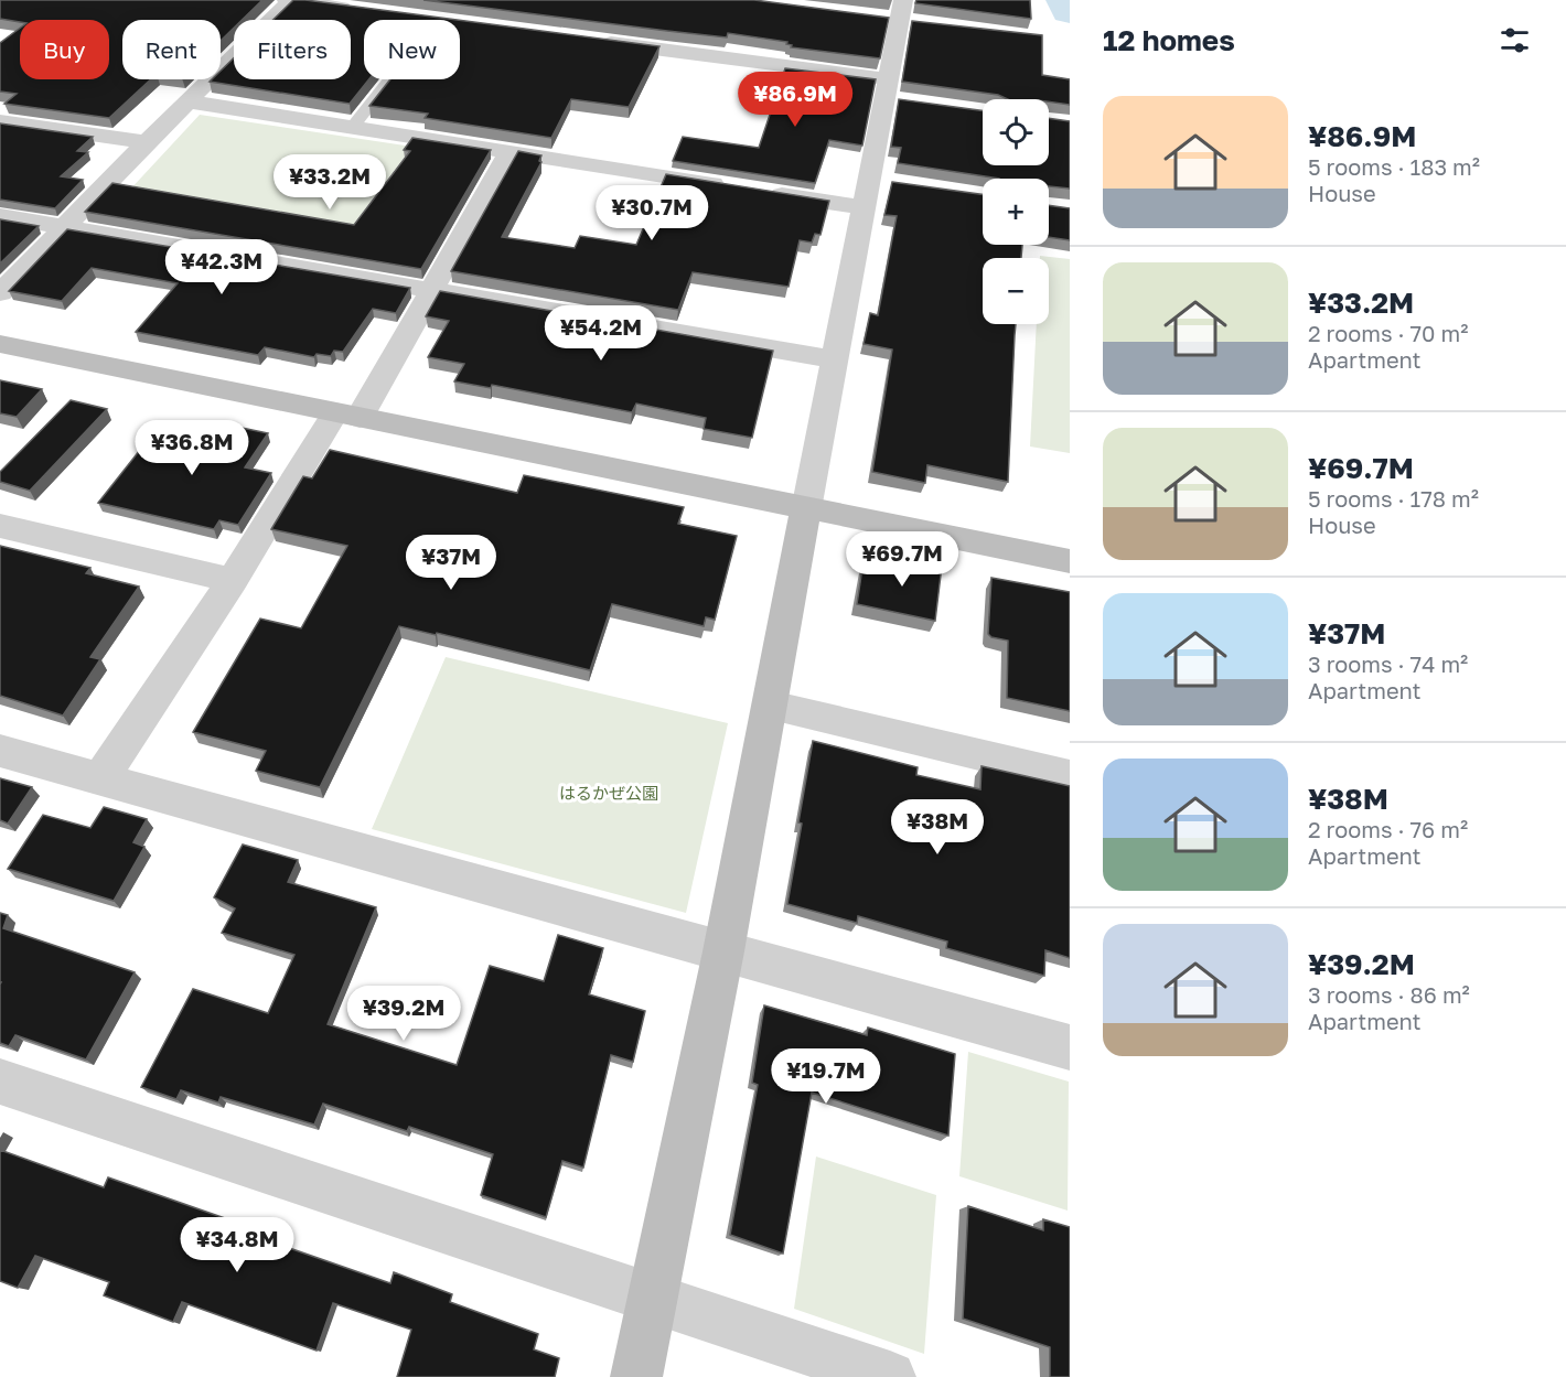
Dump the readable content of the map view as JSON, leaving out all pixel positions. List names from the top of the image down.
{
  "parks": ["はるかぜ公園"],
  "page": {
    "heading": "12 homes",
    "chip": [
      "Buy",
      "Rent",
      "Filters",
      "New"
    ],
    "price": [
      "¥86.9M",
      "¥33.2M",
      "¥30.7M",
      "¥42.3M",
      "¥54.2M",
      "¥36.8M",
      "¥69.7M",
      "¥37M",
      "¥38M",
      "¥39.2M",
      "¥19.7M",
      "¥34.8M"
    ],
    "list": [
      {
        "name": "¥86.9M",
        "note": "5 rooms · 183 m² · House"
      },
      {
        "name": "¥33.2M",
        "note": "2 rooms · 70 m² · Apartment"
      },
      {
        "name": "¥69.7M",
        "note": "5 rooms · 178 m² · House"
      },
      {
        "name": "¥37M",
        "note": "3 rooms · 74 m² · Apartment"
      },
      {
        "name": "¥38M",
        "note": "2 rooms · 76 m² · Apartment"
      },
      {
        "name": "¥39.2M",
        "note": "3 rooms · 86 m² · Apartment"
      }
    ],
    "map_buttons": ["+", "−"]
  }
}
